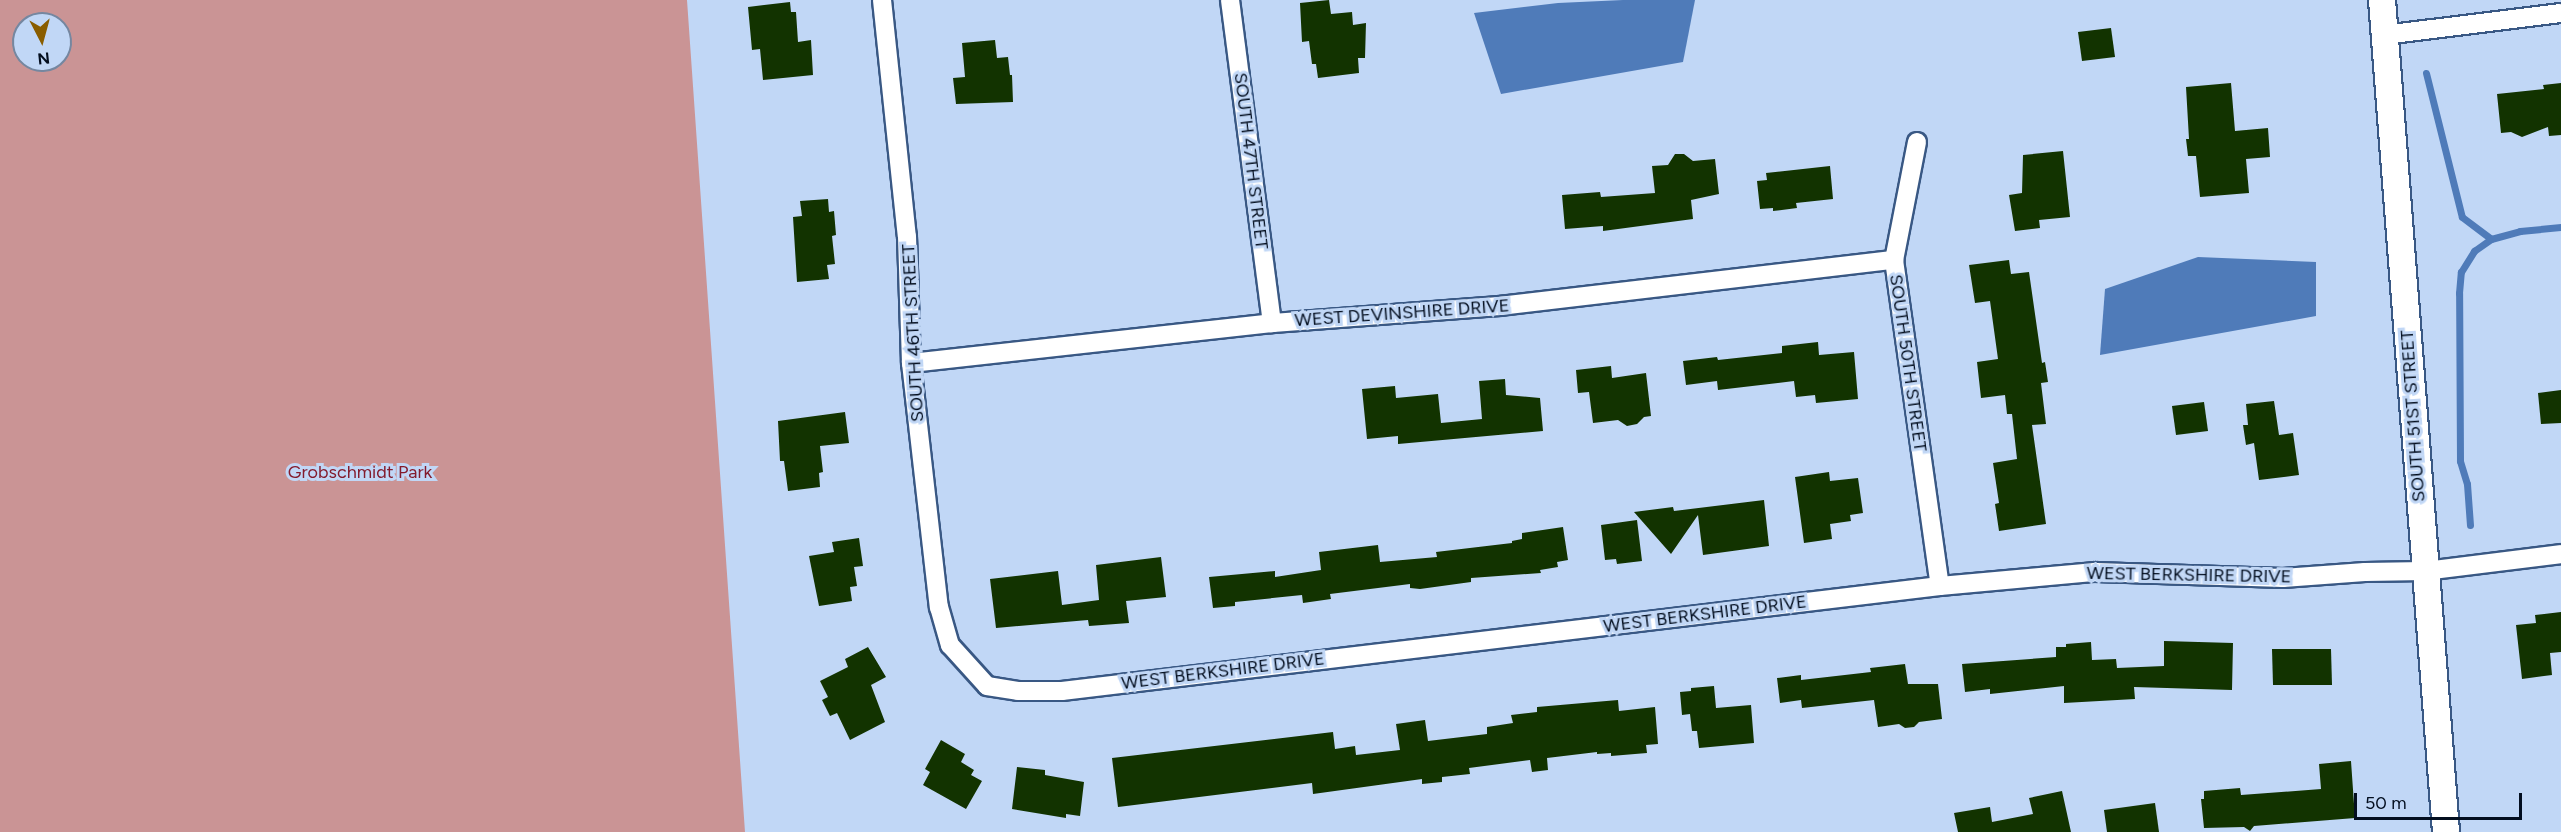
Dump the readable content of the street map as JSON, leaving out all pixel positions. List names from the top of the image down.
{
  "streets": {
    "street": [
      "SOUTH 47TH STREET",
      "WEST DEVINSHIRE DRIVE",
      "SOUTH 46TH STREET",
      "SOUTH 50TH STREET",
      "SOUTH 51ST STREET",
      "WEST BERKSHIRE DRIVE"
    ]
  },
  "crossings": [
    ["SOUTH 47TH STREET", "WEST DEVINSHIRE DRIVE"],
    ["WEST DEVINSHIRE DRIVE", "SOUTH 46TH STREET"],
    ["WEST DEVINSHIRE DRIVE", "SOUTH 50TH STREET"],
    ["SOUTH 46TH STREET", "WEST BERKSHIRE DRIVE"],
    ["SOUTH 50TH STREET", "WEST BERKSHIRE DRIVE"],
    ["SOUTH 51ST STREET", "WEST BERKSHIRE DRIVE"]
  ],
  "parks": ["Grobschmidt Park"],
  "scale_bar": "50 m",
  "north": "bottom"
}
